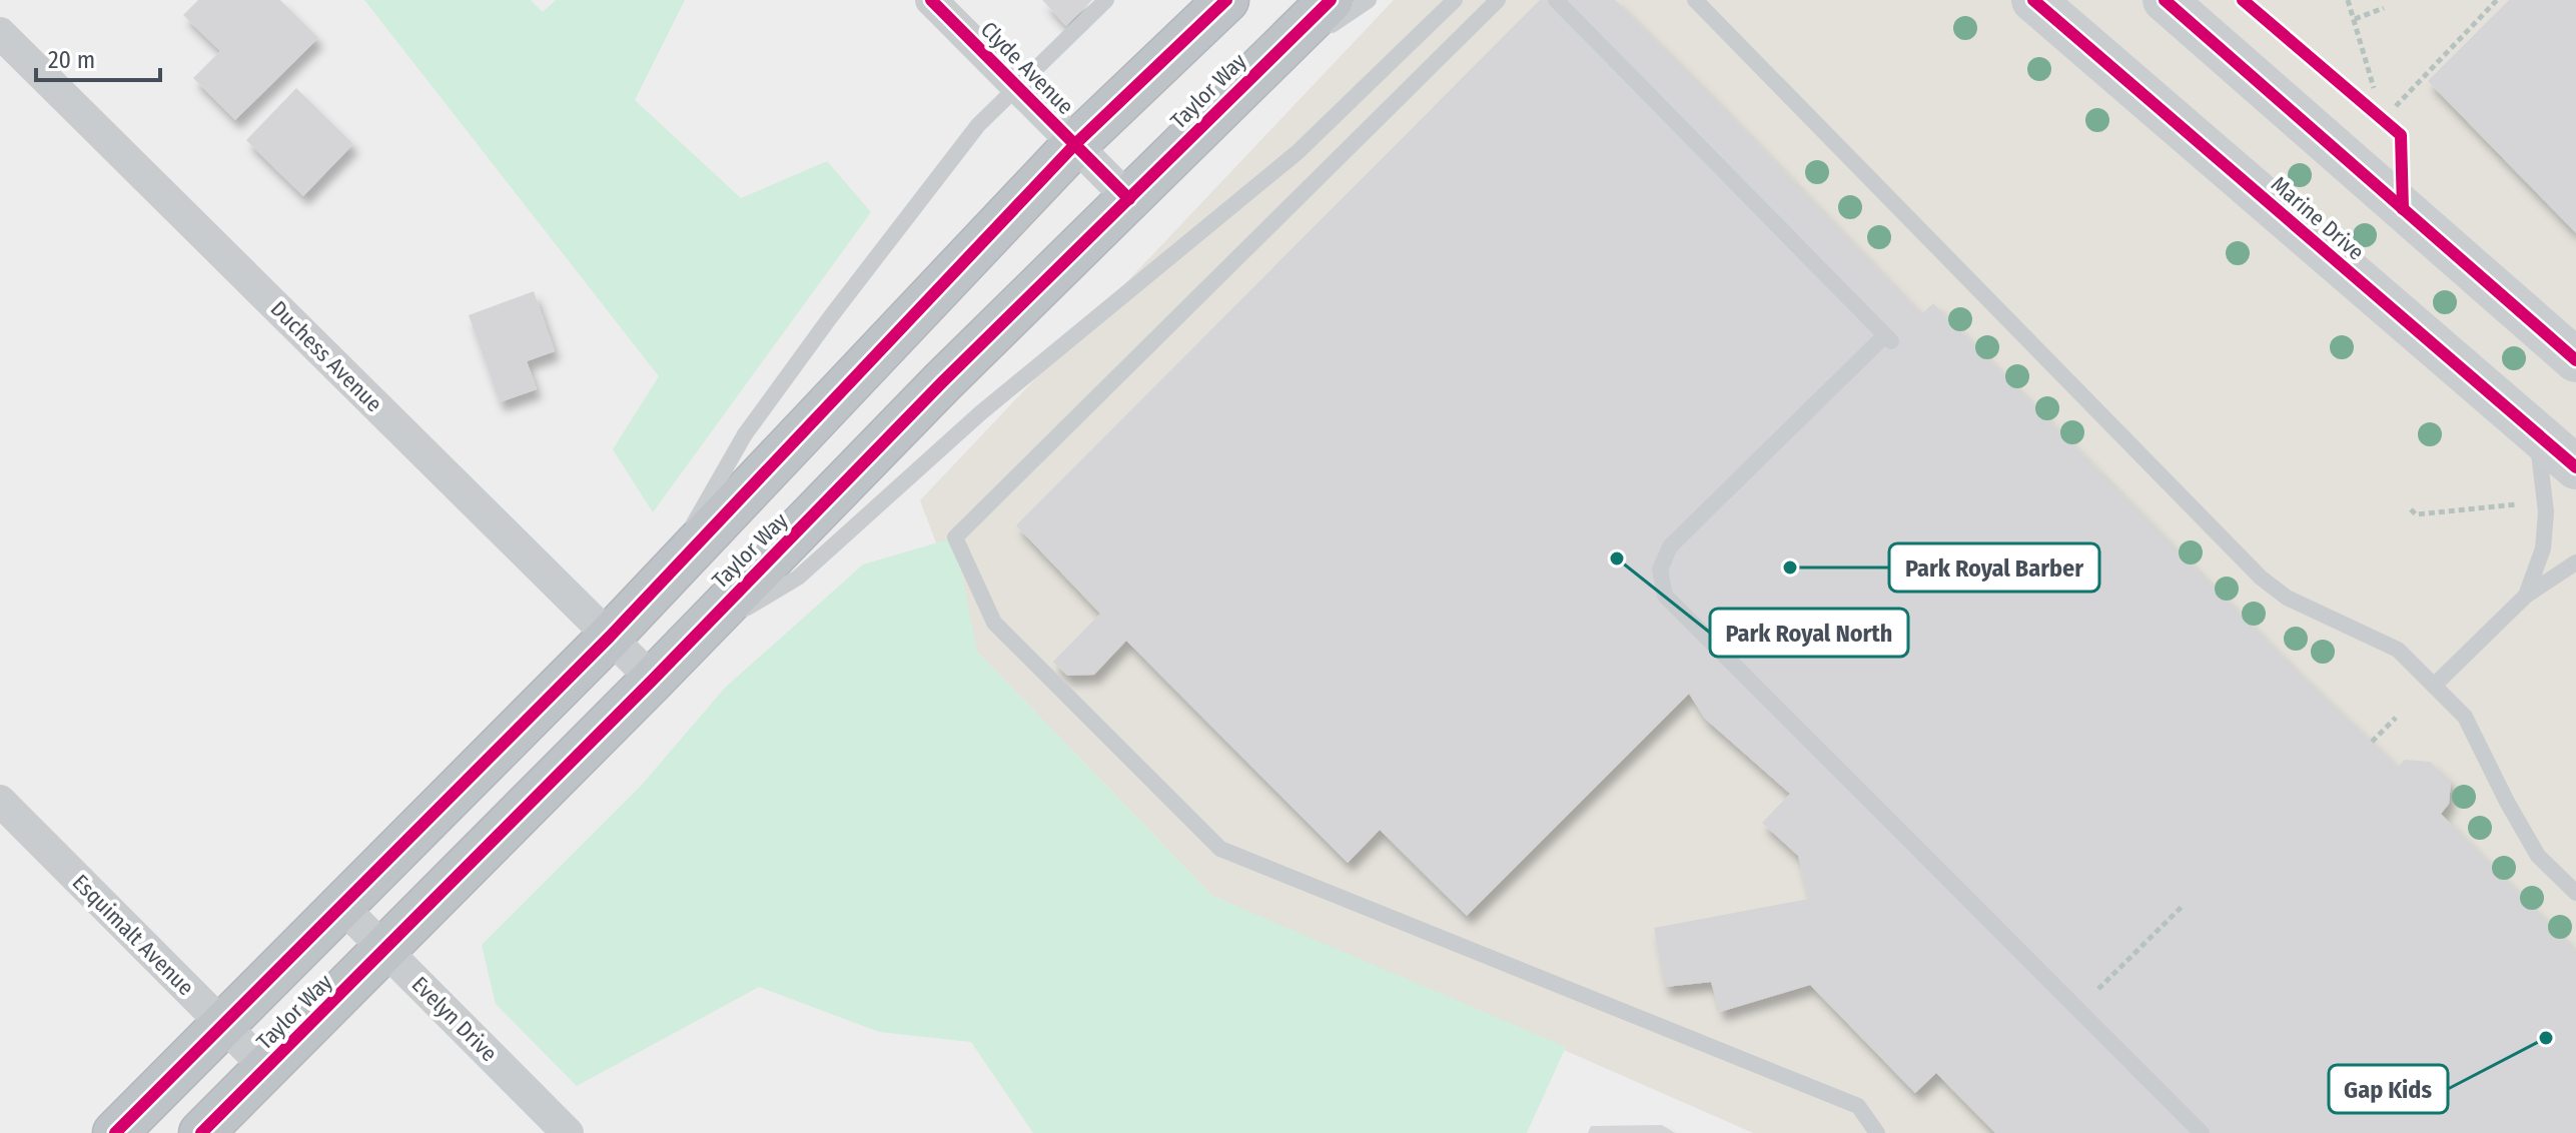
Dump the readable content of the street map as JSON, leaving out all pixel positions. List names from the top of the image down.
{
  "streets": {
    "highway": ["Taylor Way"],
    "main road": ["Marine Drive"],
    "street": [
      "Clyde Avenue",
      "Duchess Avenue",
      "Esquimalt Avenue",
      "Evelyn Drive"
    ]
  },
  "crossings": [
    ["Clyde Avenue", "Taylor Way"],
    ["Taylor Way", "Duchess Avenue"],
    ["Taylor Way", "Esquimalt Avenue"],
    ["Taylor Way", "Evelyn Drive"]
  ],
  "places": ["Park Royal North", "Park Royal Barber", "Gap Kids"],
  "scale_bar": "20 m"
}
